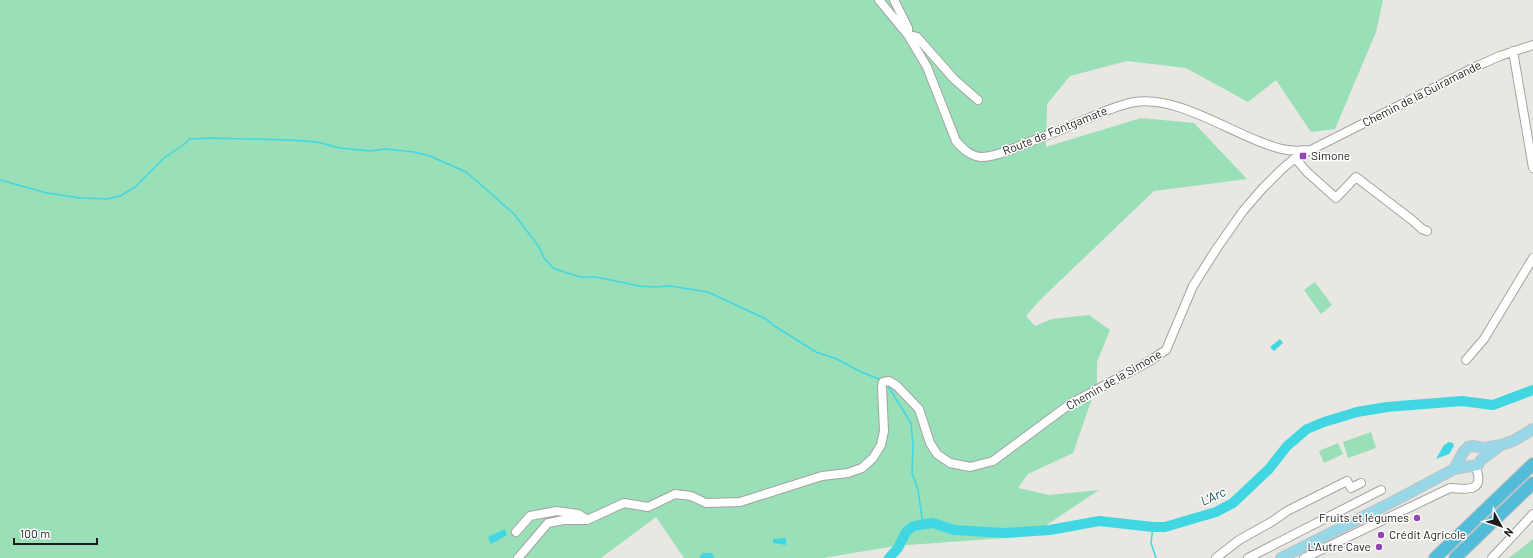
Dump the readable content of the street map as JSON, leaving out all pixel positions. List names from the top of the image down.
{
  "streets": {
    "street": ["Chemin de la Guiramande", "Route de Fontgamate", "Chemin de la Simone"]
  },
  "crossings": [
    ["Chemin de la Guiramande", "Route de Fontgamate"],
    ["Chemin de la Guiramande", "Chemin de la Simone"],
    ["Route de Fontgamate", "Chemin de la Simone"]
  ],
  "water": ["L'Arc"],
  "places": {
    "transit": ["Simone"],
    "other": ["Fruits et légumes", "Crédit Agricole", "L'Autre Cave"]
  },
  "scale_bar": "100 m",
  "north": "bottom right"
}
